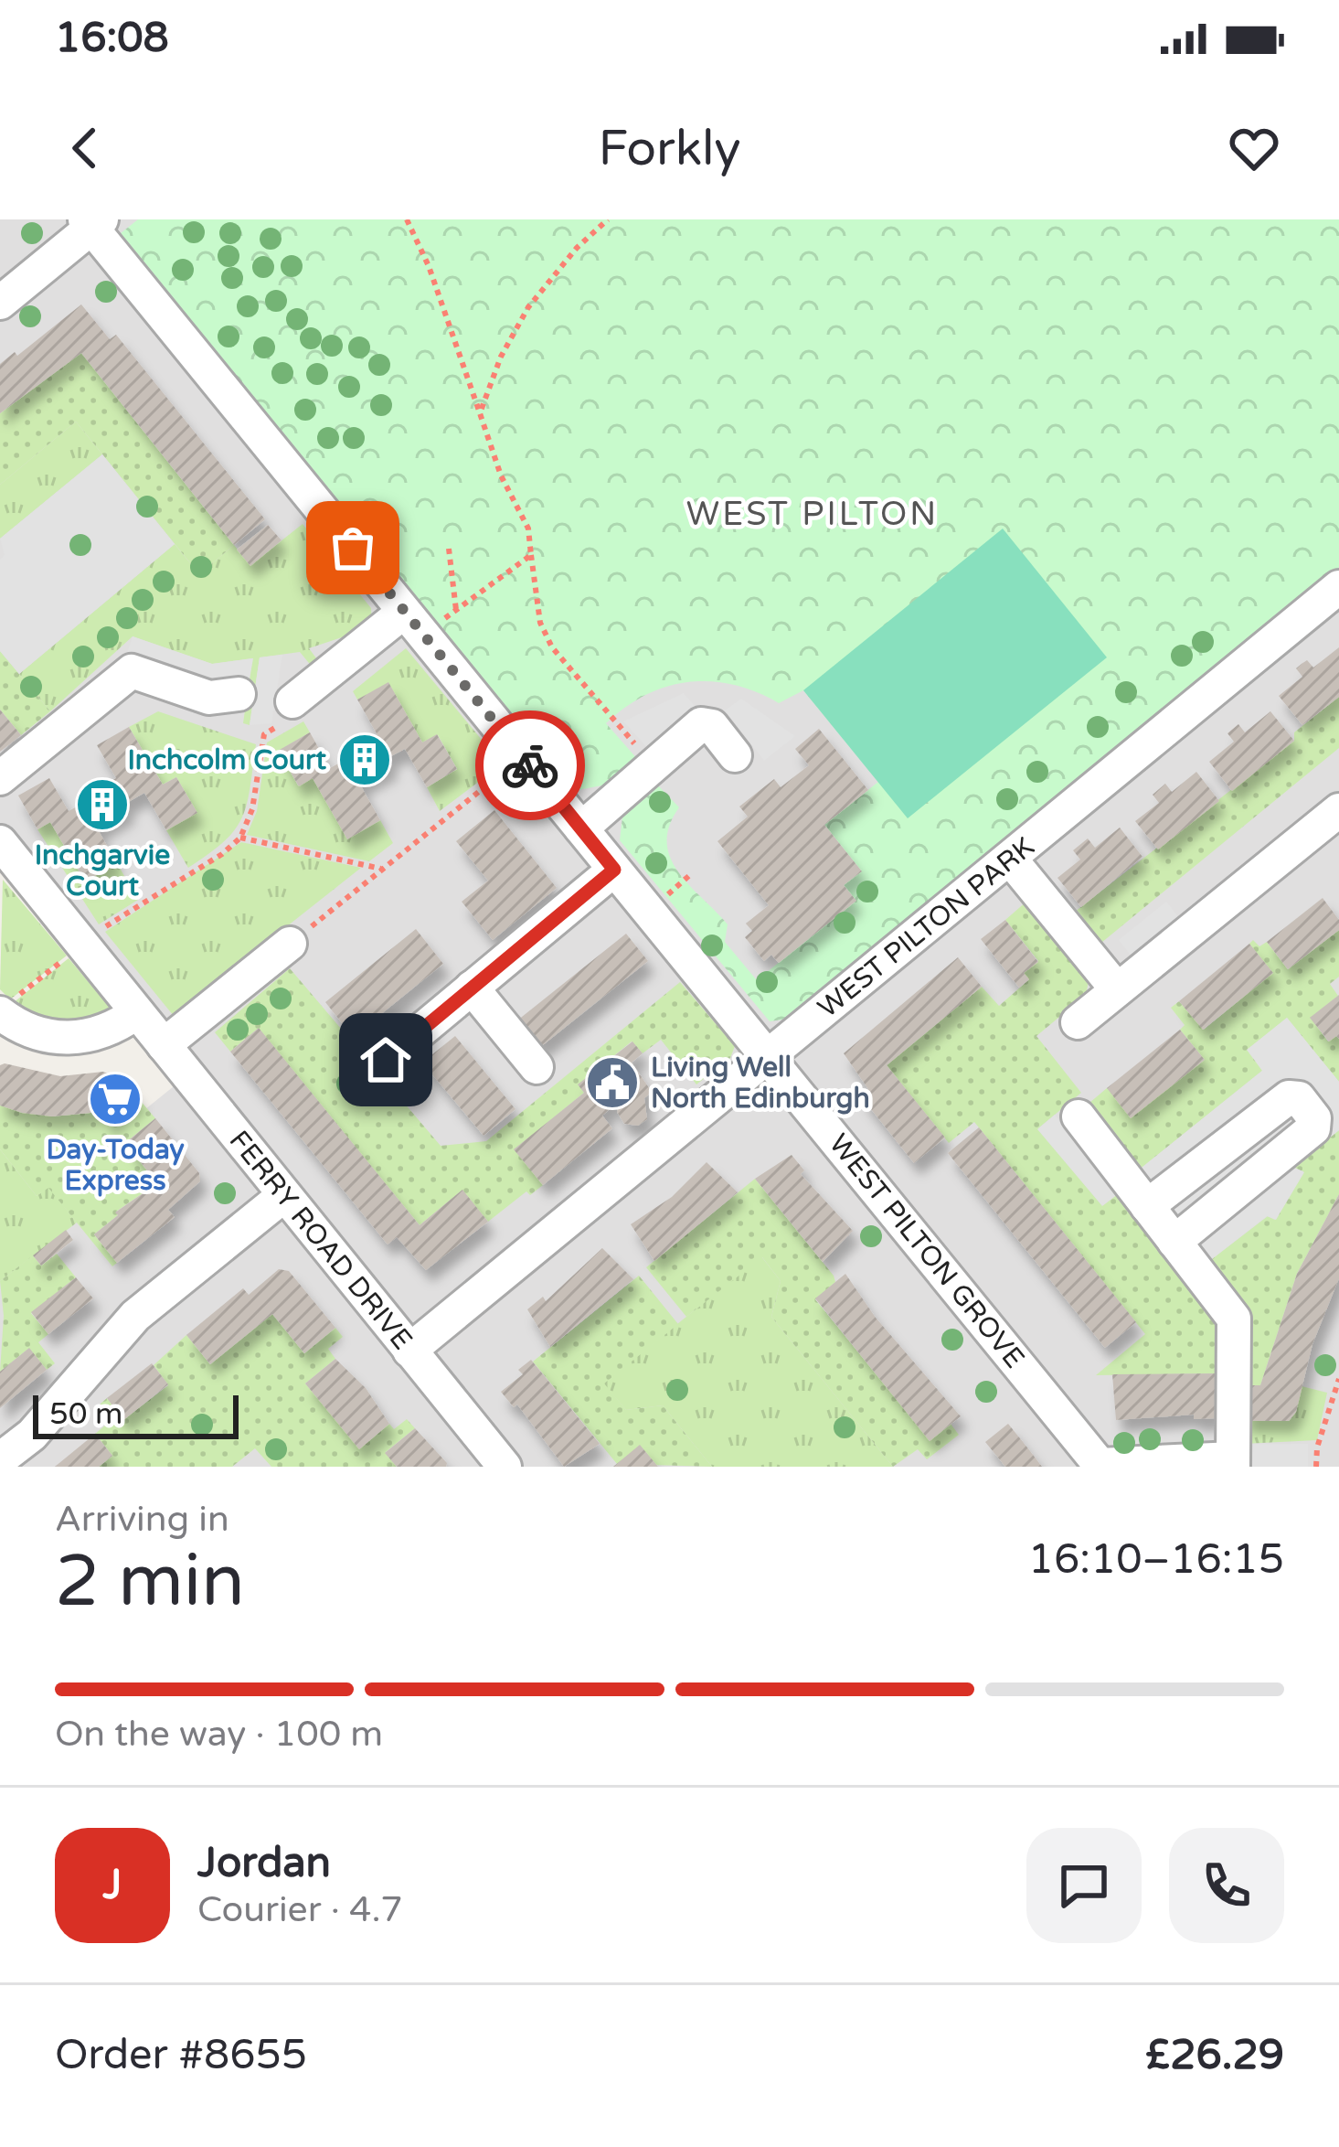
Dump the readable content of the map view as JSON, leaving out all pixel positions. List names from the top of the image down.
{
  "streets": {
    "street": ["WEST PILTON PARK", "FERRY ROAD DRIVE", "WEST PILTON GROVE"]
  },
  "crossings": [
    ["WEST PILTON PARK", "FERRY ROAD DRIVE"],
    ["WEST PILTON PARK", "WEST PILTON GROVE"]
  ],
  "districts": ["WEST PILTON"],
  "places": {
    "building": ["Inchcolm Court", "Inchgarvie Court"],
    "public building": ["Living Well North Edinburgh"],
    "supermarket": ["Day-Today Express"]
  },
  "scale_bar": "50 m",
  "page": {
    "status": "16:08",
    "header": "Forkly",
    "scale": "50 m",
    "heading": ["2 min", "Arriving in", "16:10–16:15"],
    "panel": [
      "Jordan",
      "Courier · 4.7",
      "Order #8655",
      "£26.29"
    ],
    "bar": "On the way · 100 m",
    "round": "J"
  }
}
